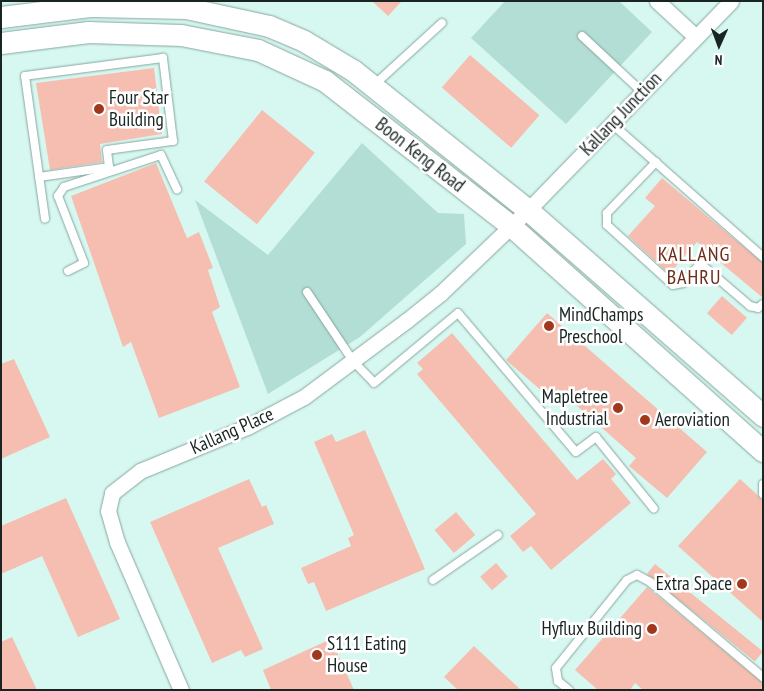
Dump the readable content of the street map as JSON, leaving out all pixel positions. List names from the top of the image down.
{
  "streets": {
    "main road": ["Boon Keng Road"],
    "street": ["Kallang Junction", "Kallang Place"]
  },
  "crossings": [
    ["Kallang Junction", "Boon Keng Road"],
    ["Kallang Junction", "Kallang Place"],
    ["Boon Keng Road", "Kallang Place"]
  ],
  "districts": ["KALLANG BAHRU"],
  "places": [
    "Four Star Building",
    "MindChamps Preschool",
    "Mapletree Industrial",
    "Aeroviation",
    "Extra Space",
    "Hyflux Building",
    "S111 Eating House"
  ],
  "north": "bottom"
}
